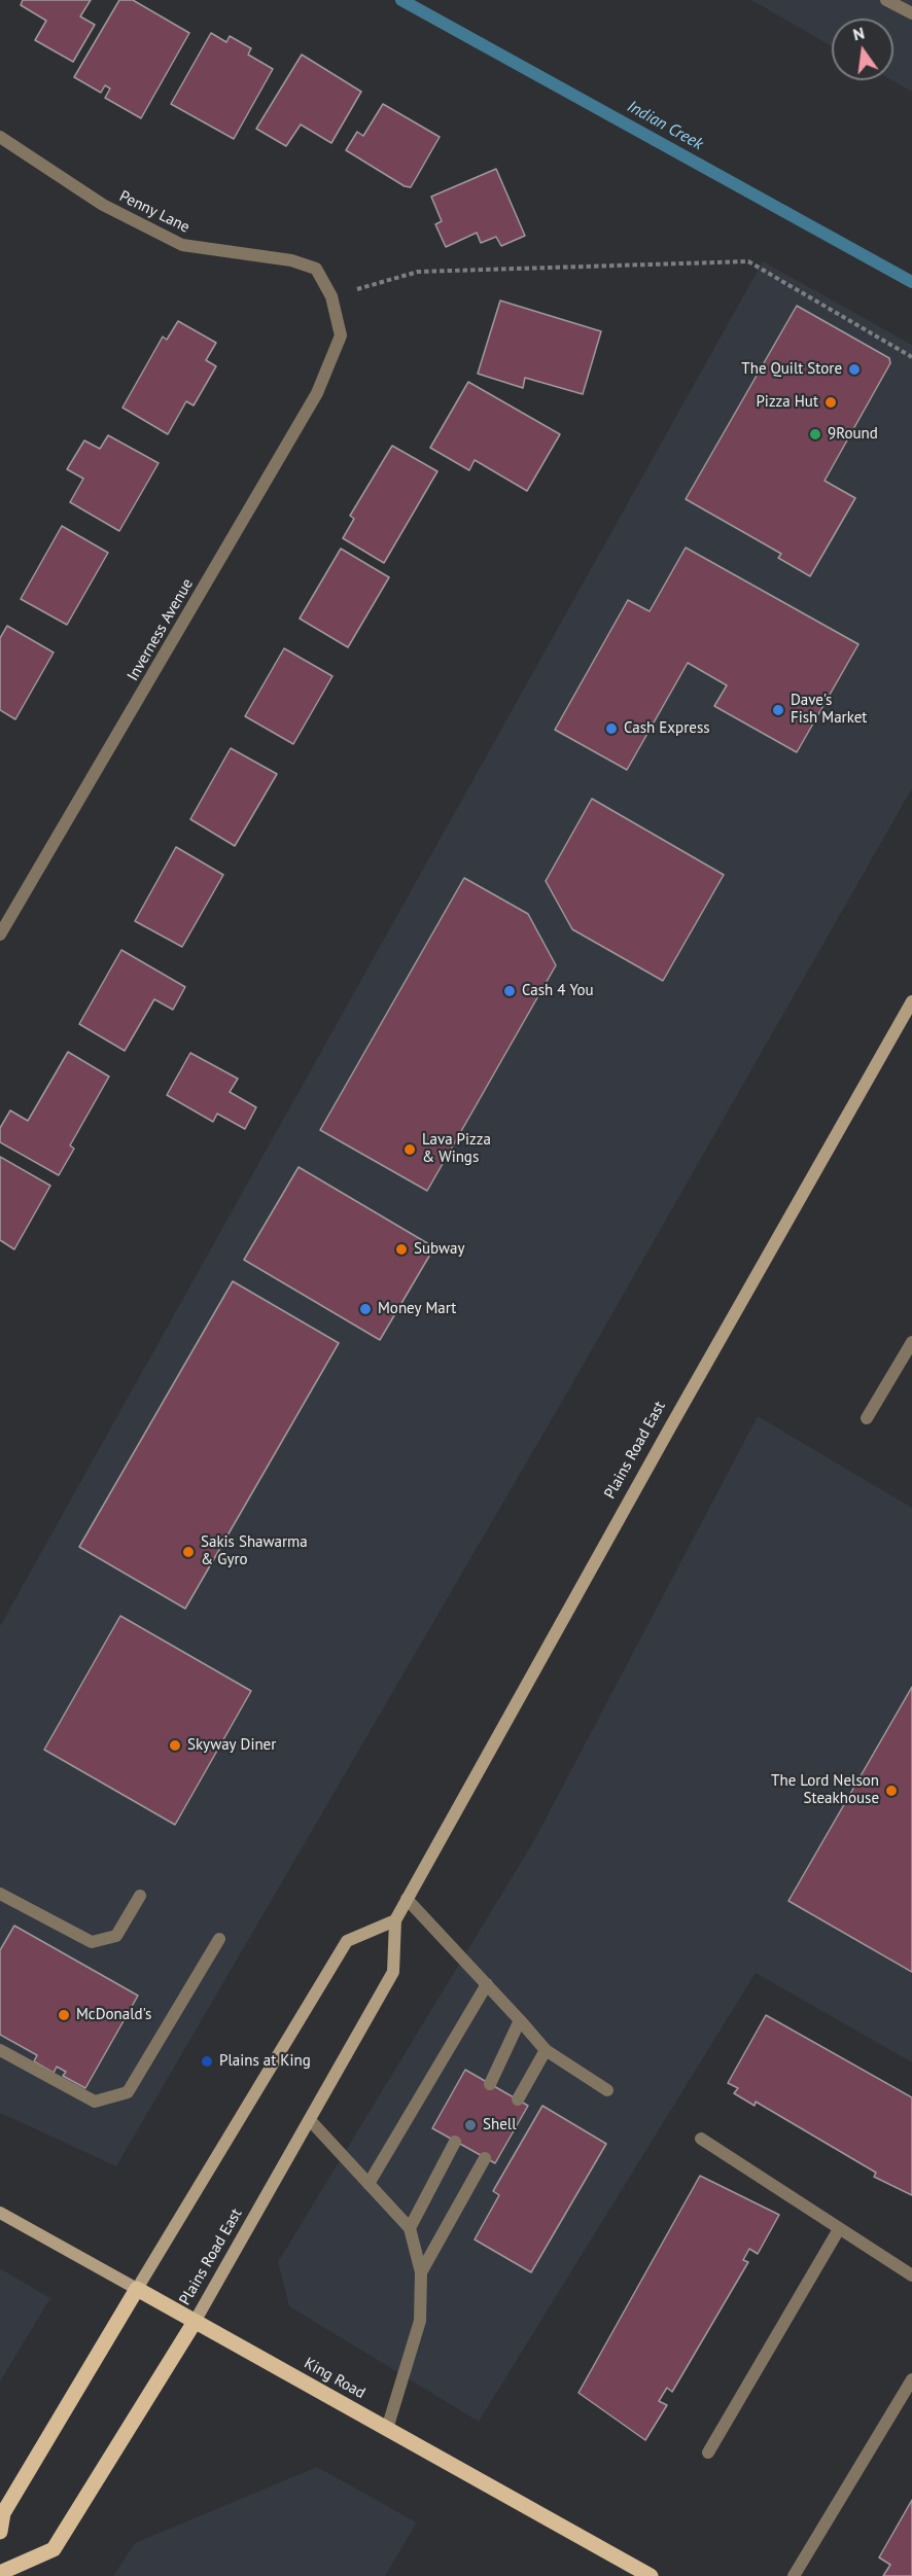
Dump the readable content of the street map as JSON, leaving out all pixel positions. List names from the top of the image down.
{
  "streets": {
    "main road": ["Plains Road East", "King Road"],
    "street": ["Penny Lane", "Inverness Avenue"]
  },
  "crossings": [
    ["Penny Lane", "Inverness Avenue"],
    ["Plains Road East", "King Road"]
  ],
  "water": ["Indian Creek"],
  "places": [
    "The Quilt Store",
    "Pizza Hut",
    "9Round",
    "Dave's Fish Market",
    "Cash Express",
    "Cash 4 You",
    "Lava Pizza & Wings",
    "Subway",
    "Money Mart",
    "Sakis Shawarma & Gyro",
    "Skyway Diner",
    "The Lord Nelson Steakhouse",
    "McDonald's",
    "Plains at King",
    "Shell"
  ],
  "north": "top"
}
